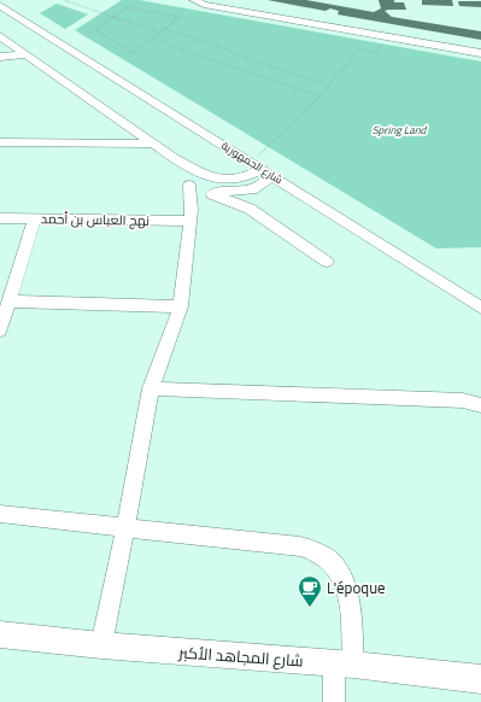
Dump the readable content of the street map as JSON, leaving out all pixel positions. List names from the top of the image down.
{
  "streets": {
    "main road": ["شارع المجاهد الأكبر"],
    "street": ["شارع الجمهورية", "نهج العباس بن أحمد"]
  },
  "parks": ["Spring Land"],
  "places": {
    "cafe": ["L'époque"]
  }
}
